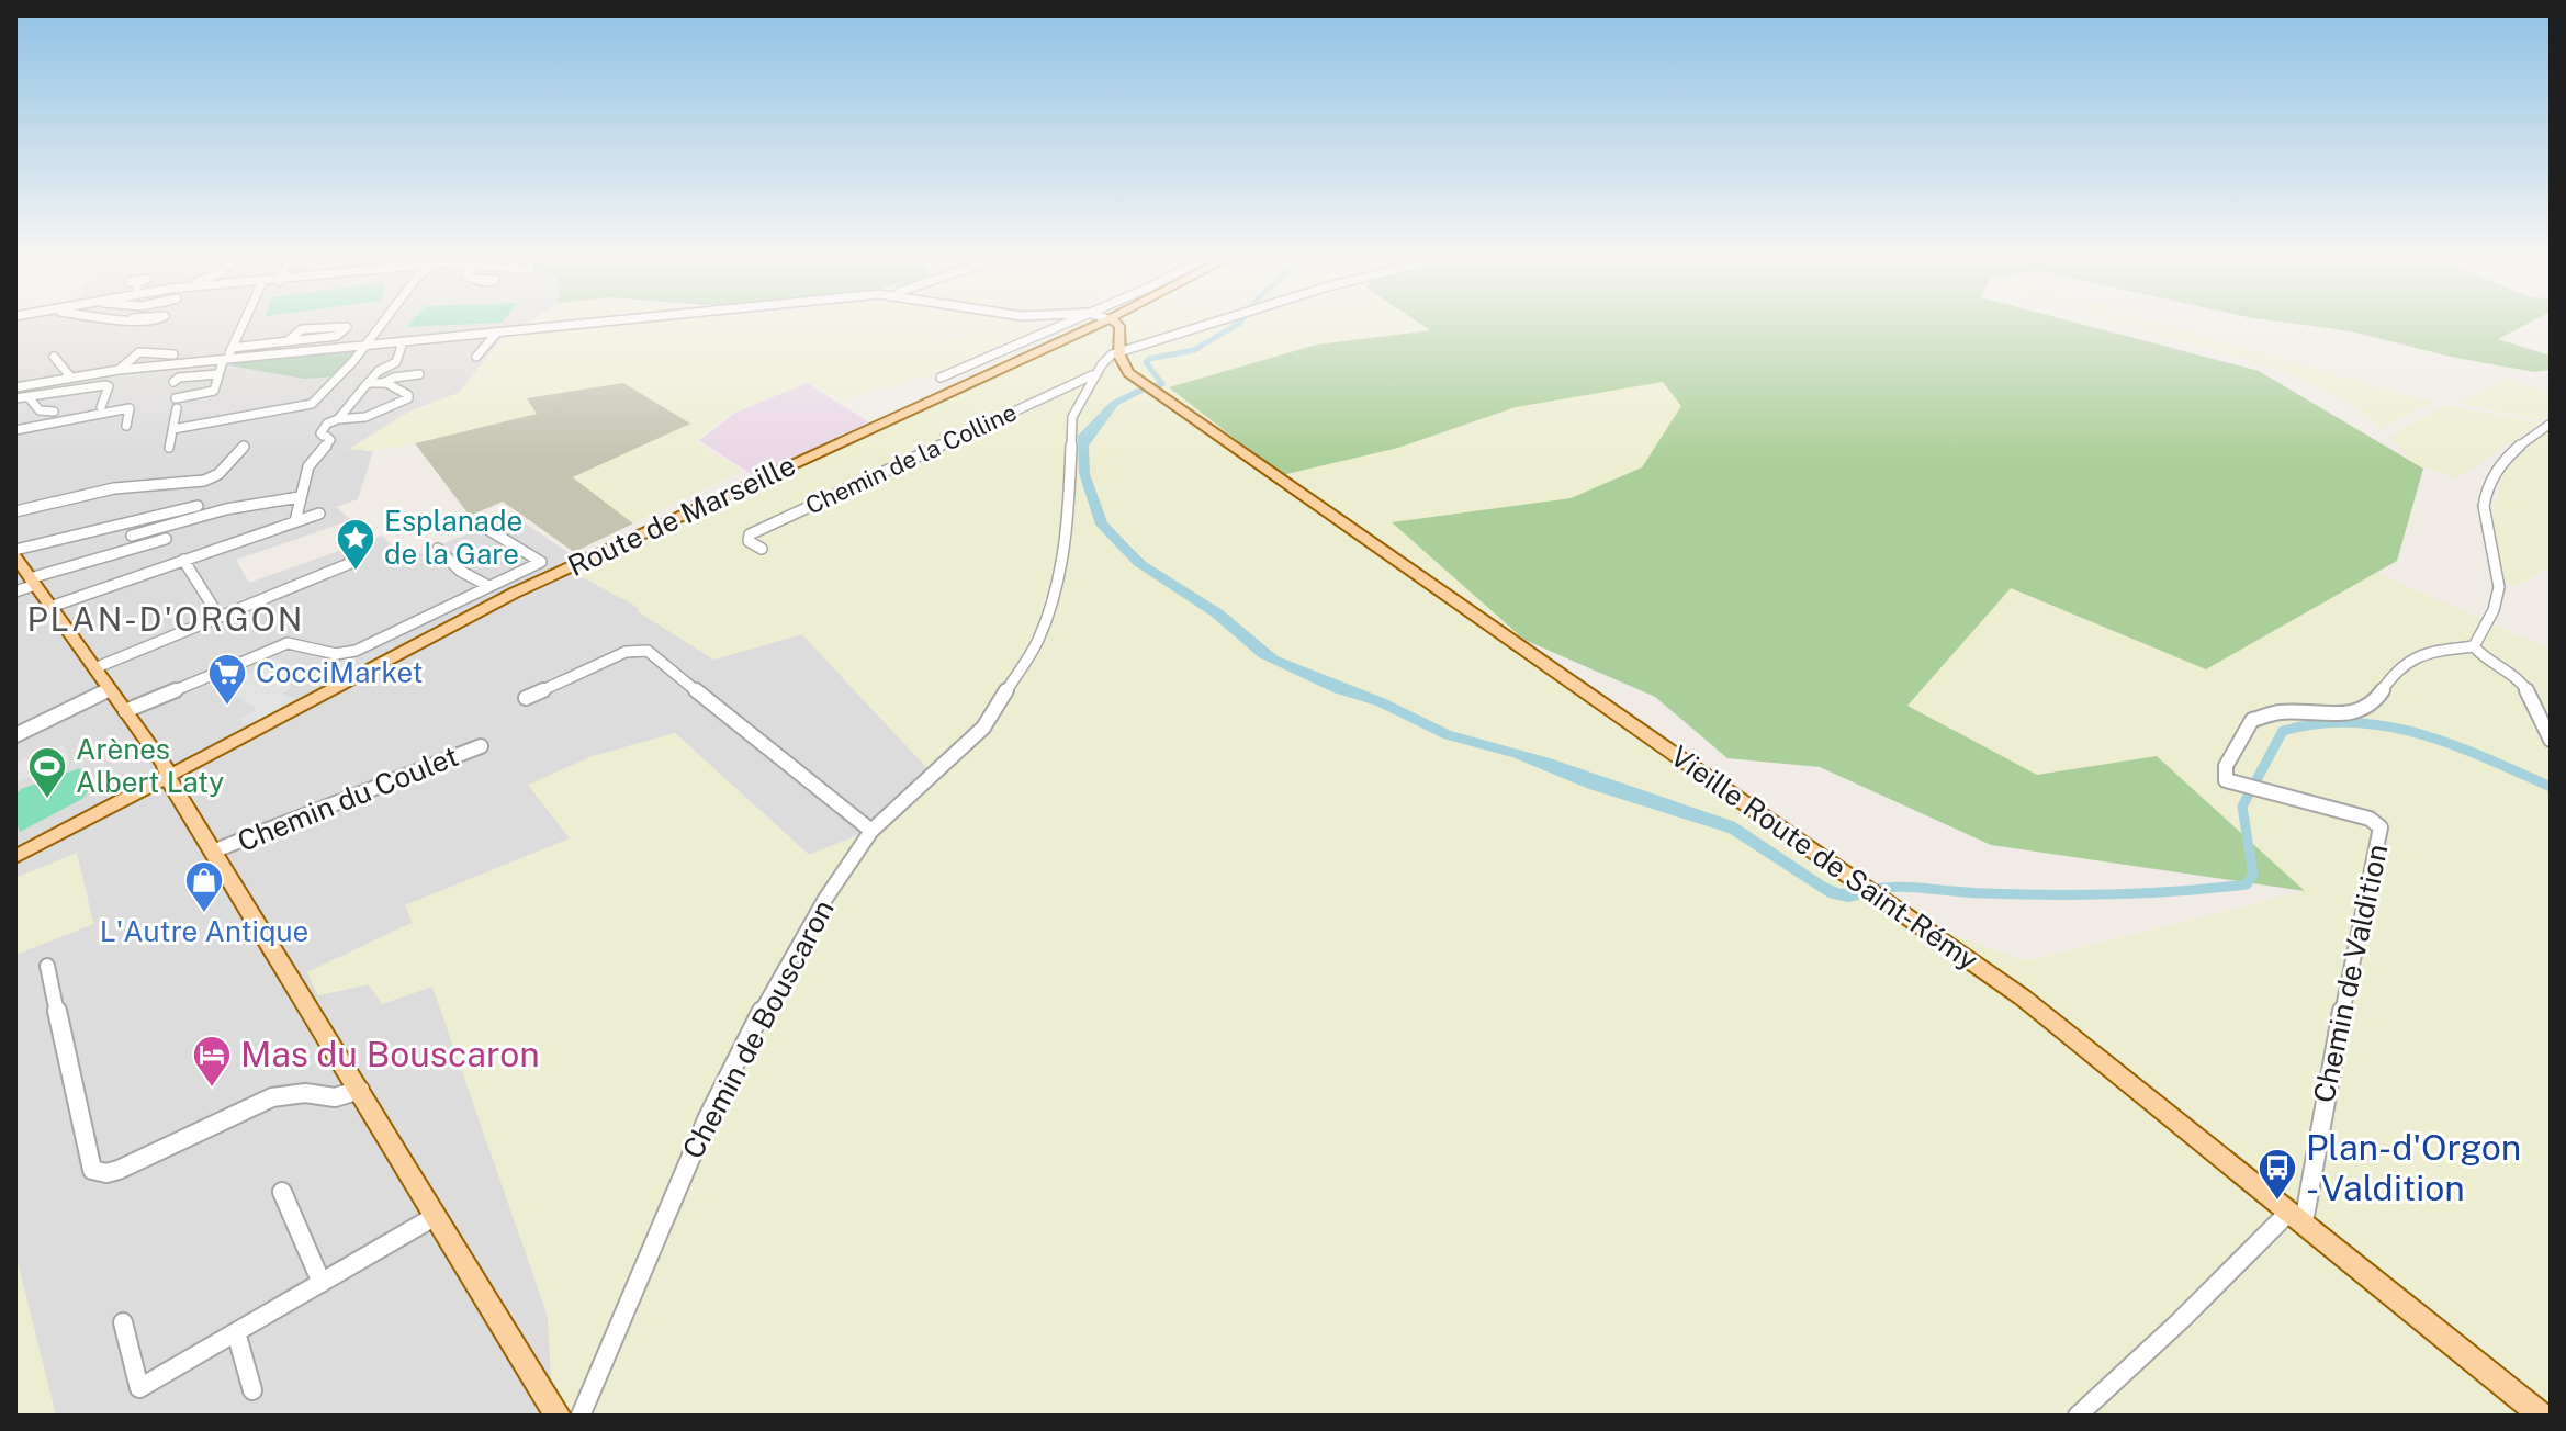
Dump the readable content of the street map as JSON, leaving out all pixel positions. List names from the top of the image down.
{
  "streets": {
    "main road": ["Route de Marseille", "Vieille Route de Saint-Rémy"],
    "street": [
      "Chemin de la Colline",
      "Chemin du Coulet",
      "Chemin de Valdition",
      "Chemin de Bouscaron"
    ]
  },
  "crossings": [
    ["Chemin de la Colline", "Chemin de Bouscaron"],
    ["Vieille Route de Saint-Rémy", "Chemin de Valdition"],
    ["Vieille Route de Saint-Rémy", "Chemin de Bouscaron"]
  ],
  "districts": ["PLAN-D'ORGON"],
  "places": {
    "place": ["Esplanade de la Gare"],
    "supermarket": ["CocciMarket"],
    "sports": ["Arènes Albert Laty"],
    "shop": ["L'Autre Antique"],
    "hotel": ["Mas du Bouscaron"],
    "bus stop": ["Plan-d'Orgon - Valdition"]
  }
}
